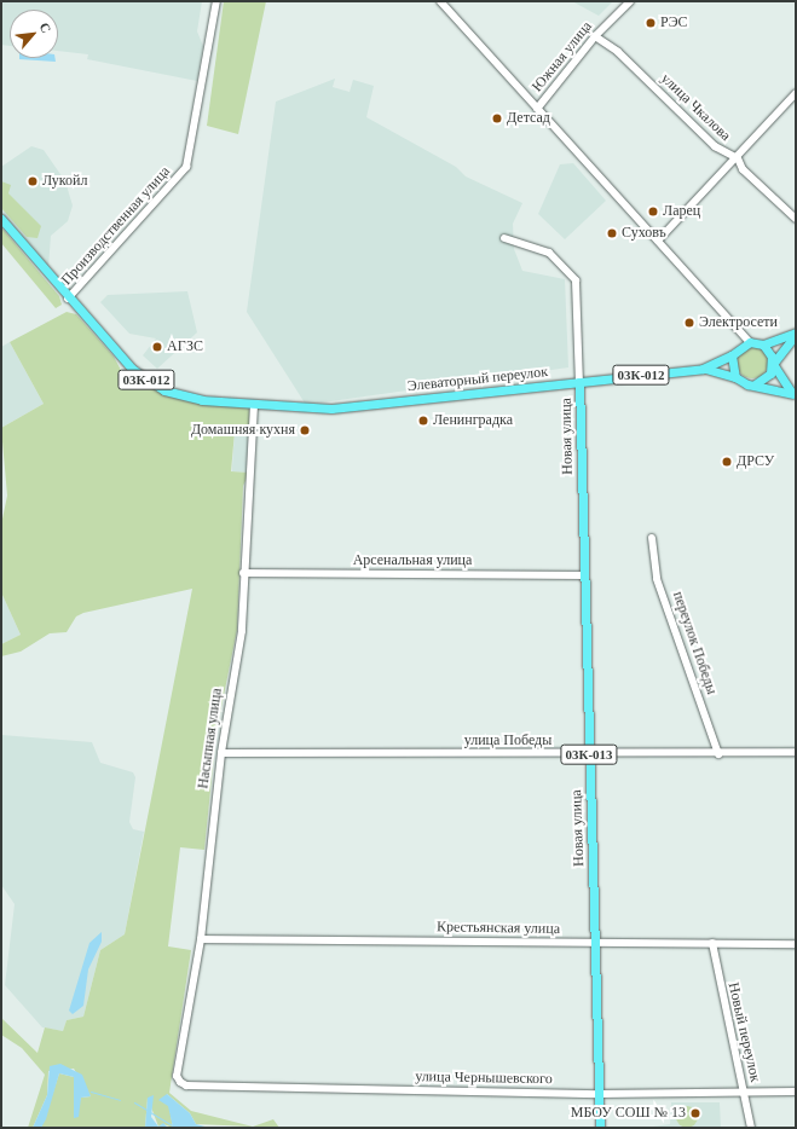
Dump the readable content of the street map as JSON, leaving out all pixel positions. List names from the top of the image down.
{
  "streets": {
    "main road": [
      "03К-012",
      "Элеваторный переулок",
      "Новая улица",
      "03К-013"
    ],
    "street": [
      "Южная улица",
      "улица Чкалова",
      "Производственная улица",
      "Арсенальная улица",
      "переулок Победы",
      "Насыпная улица",
      "улица Победы",
      "Крестьянская улица",
      "Новый переулок",
      "улица Чернышевского"
    ]
  },
  "crossings": [
    ["Южная улица", "улица Чкалова"],
    ["Производственная улица", "03К-012"],
    ["03К-012", "Элеваторный переулок"],
    ["03К-012", "Насыпная улица"],
    ["Элеваторный переулок", "Новая улица"],
    ["Элеваторный переулок", "Насыпная улица"],
    ["Новая улица", "Арсенальная улица"],
    ["Новая улица", "улица Победы"],
    ["Новая улица", "Крестьянская улица"],
    ["Новая улица", "улица Чернышевского"],
    ["Арсенальная улица", "Насыпная улица"],
    ["переулок Победы", "улица Победы"],
    ["Насыпная улица", "улица Победы"],
    ["Насыпная улица", "Крестьянская улица"],
    ["Насыпная улица", "улица Чернышевского"],
    ["Крестьянская улица", "Новый переулок"],
    ["Новый переулок", "улица Чернышевского"]
  ],
  "places": [
    "РЭС",
    "Детсад",
    "Лукойл",
    "Ларец",
    "Суховъ",
    "Электросети",
    "АГЗС",
    "Ленинградка",
    "Домашняя кухня",
    "ДРСУ",
    "МБОУ СОШ № 13"
  ],
  "north": "top right"
}
